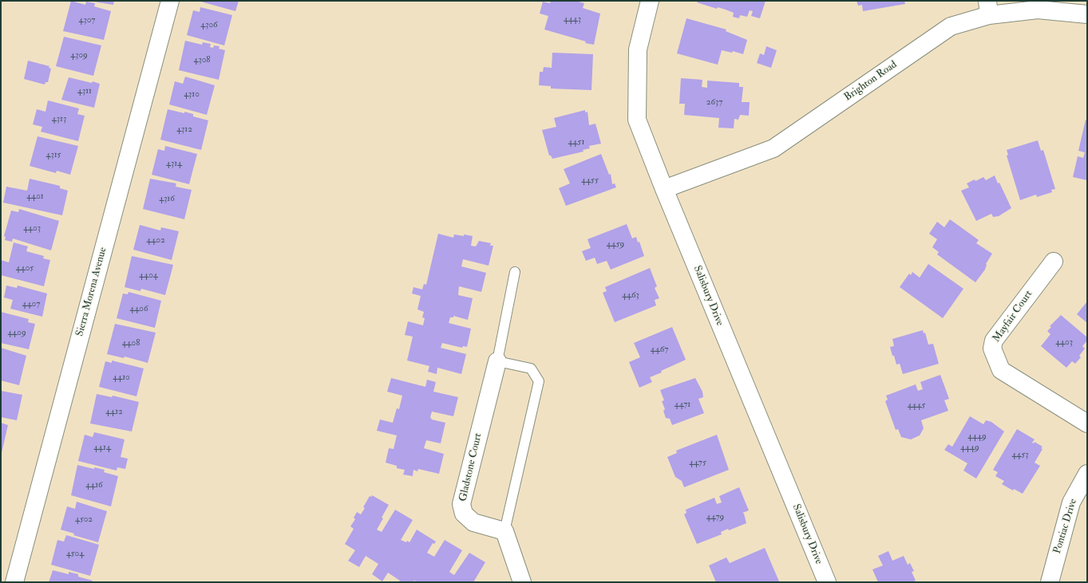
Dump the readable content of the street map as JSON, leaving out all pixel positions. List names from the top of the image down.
{
  "streets": {
    "street": [
      "Brighton Road",
      "Sierra Morena Avenue",
      "Salisbury Drive",
      "Mayfair Court",
      "Gladstone Court",
      "Pontiac Drive"
    ]
  },
  "crossings": [
    ["Brighton Road", "Salisbury Drive"]
  ],
  "house_numbers": [
    "4443",
    "4307",
    "4306",
    "4309",
    "4308",
    "4311",
    "4310",
    "2637",
    "4313",
    "4312",
    "4451",
    "4315",
    "4314",
    "4455",
    "4401",
    "4316",
    "4403",
    "4402",
    "4459",
    "4405",
    "4404",
    "4463",
    "4407",
    "4406",
    "4409",
    "4403",
    "4408",
    "4467",
    "4410",
    "4471",
    "4445",
    "4412",
    "4449",
    "4414",
    "4449",
    "4453",
    "4475",
    "4416",
    "4479",
    "4502",
    "4504"
  ]
}
